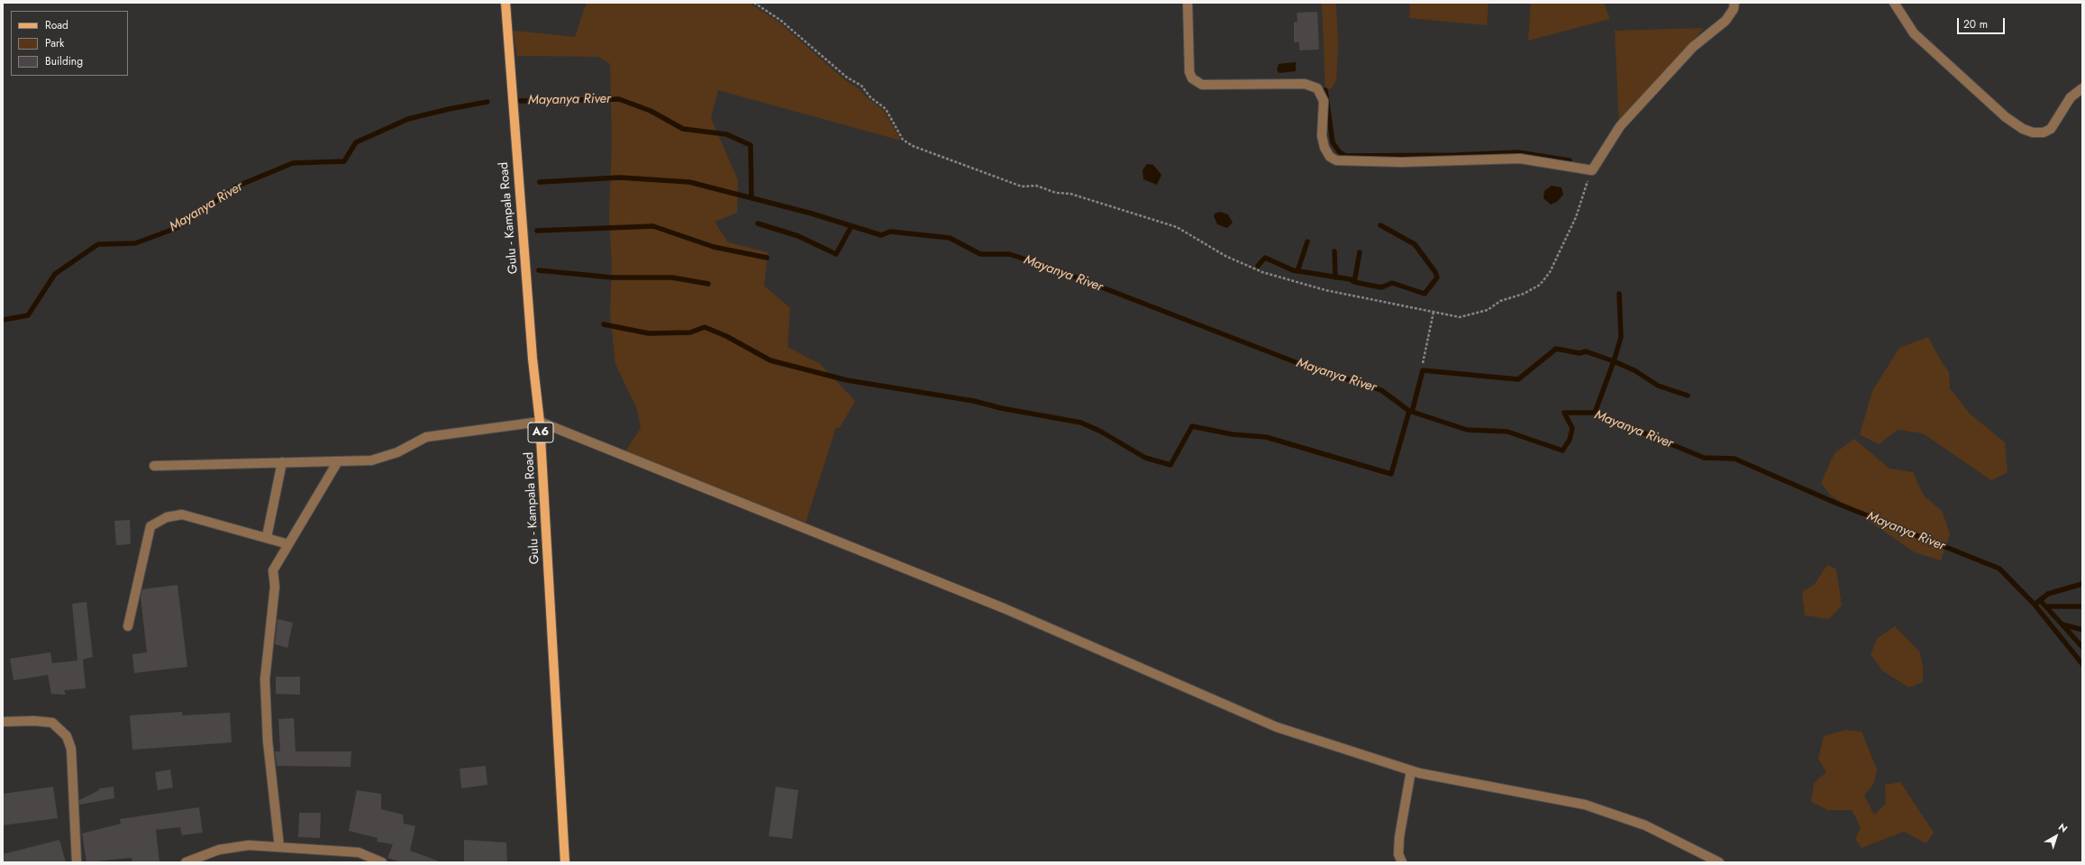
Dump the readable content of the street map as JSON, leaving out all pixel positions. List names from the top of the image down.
{
  "streets": {
    "main road": ["Gulu - Kampala Road", "A6"]
  },
  "water": ["Mayanya River"],
  "legend": ["Road", "Park", "Building"],
  "scale_bar": "20 m",
  "north": "top right"
}
